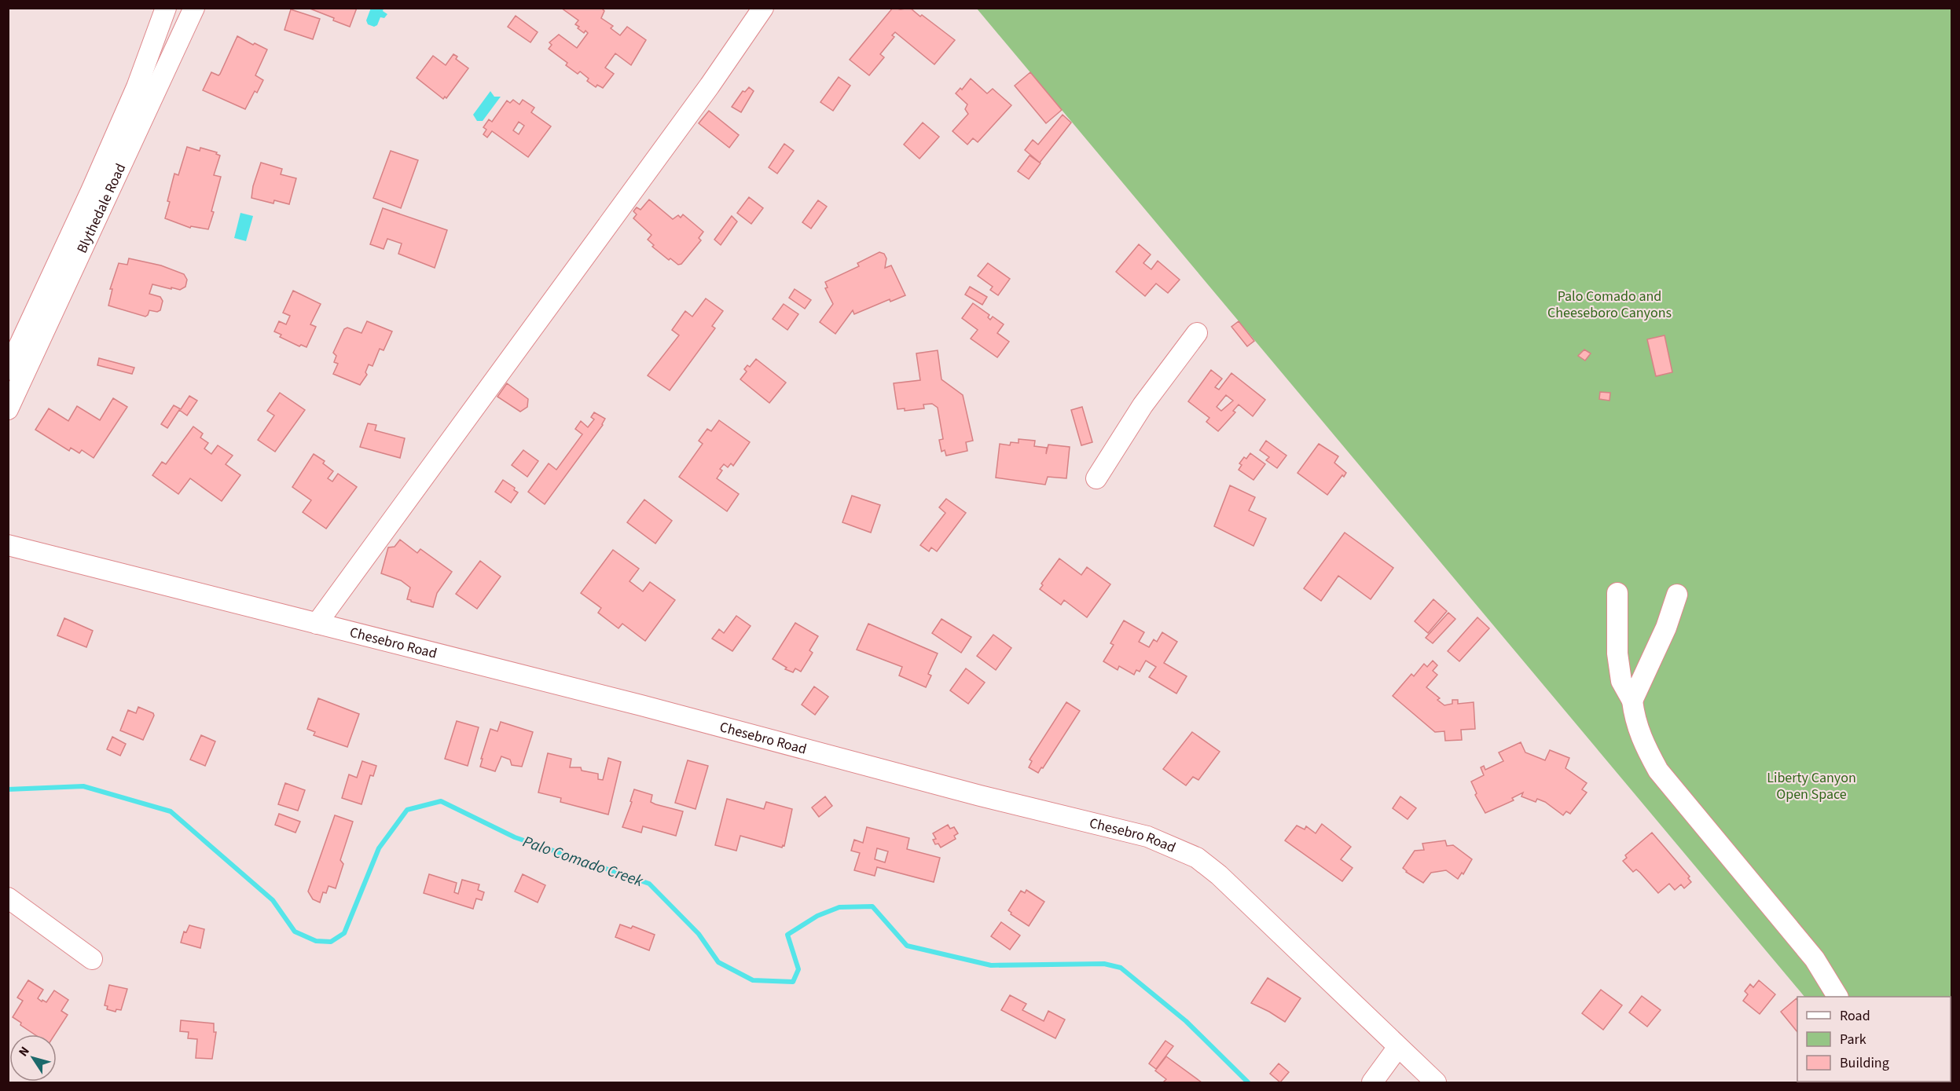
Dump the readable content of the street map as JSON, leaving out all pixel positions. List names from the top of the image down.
{
  "streets": {
    "street": ["Blythedale Road", "Chesebro Road"]
  },
  "water": ["Palo Comado Creek"],
  "parks": ["Palo Comado and Cheeseboro Canyons", "Liberty Canyon Open Space"],
  "legend": ["Road", "Park", "Building"],
  "north": "top left"
}
